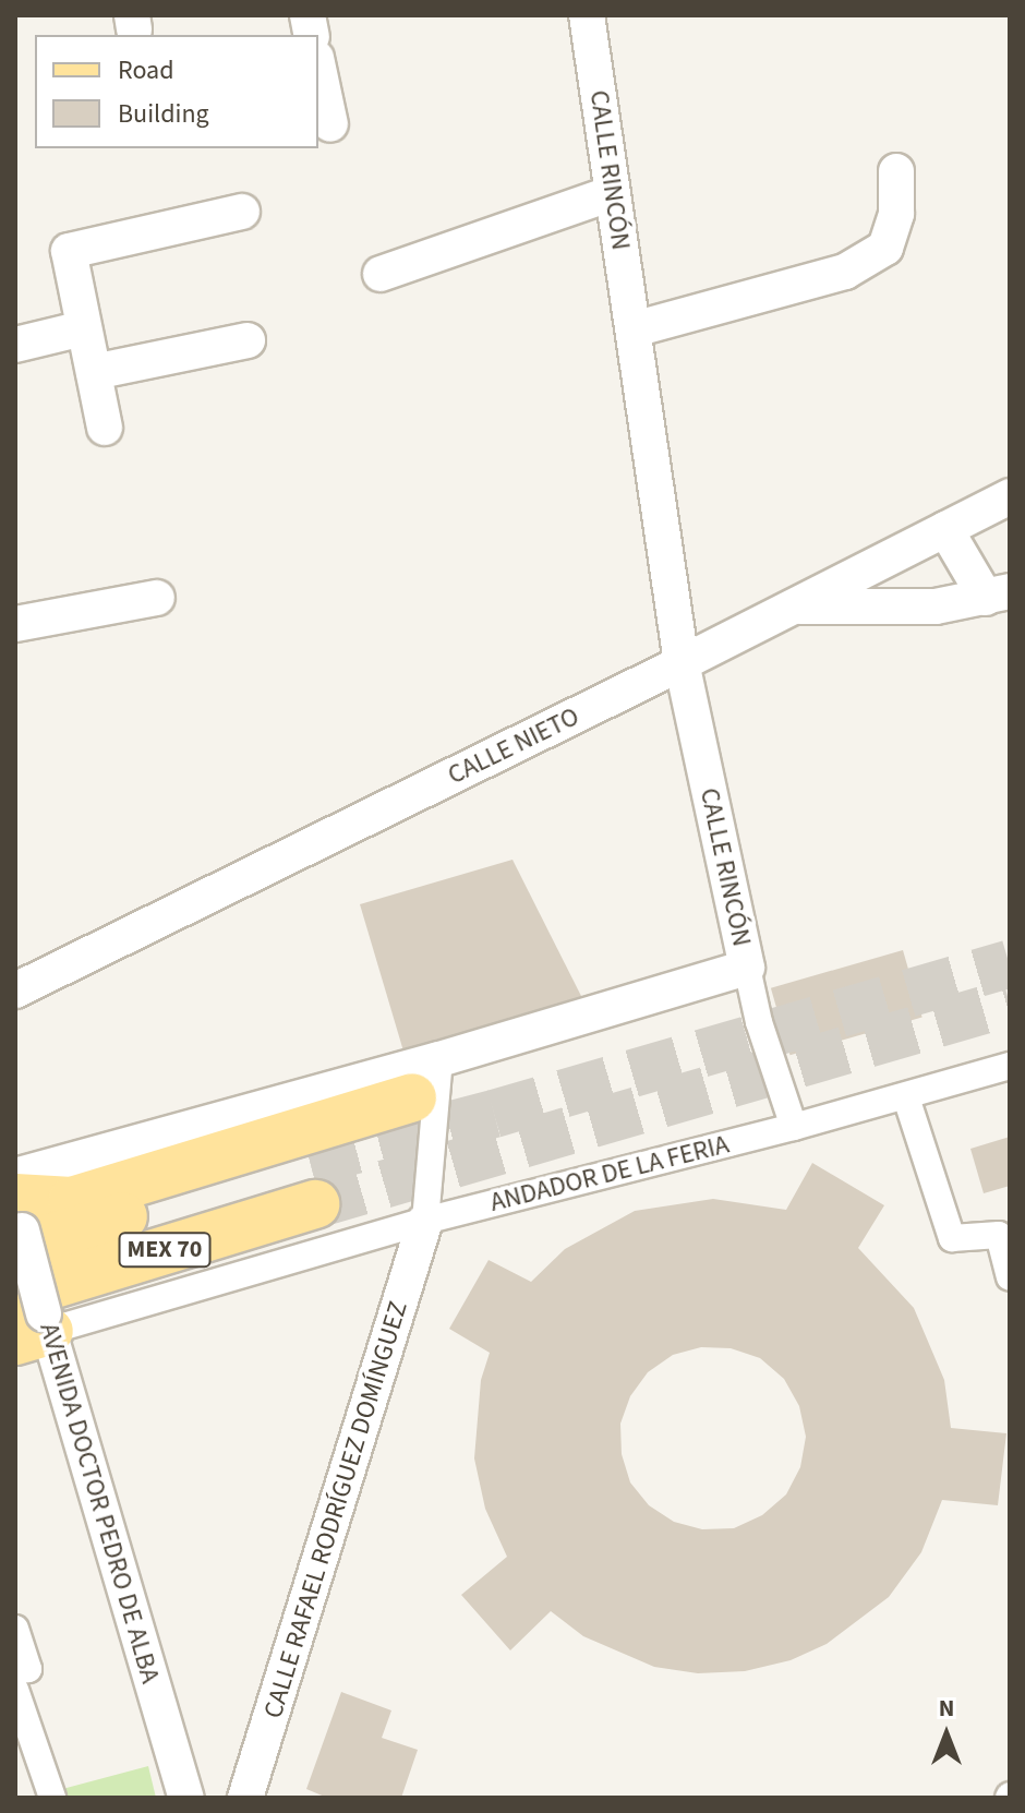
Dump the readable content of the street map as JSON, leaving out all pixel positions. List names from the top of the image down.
{
  "streets": {
    "main road": ["MEX 70"],
    "street": [
      "CALLE RINCÓN",
      "CALLE NIETO",
      "ANDADOR DE LA FERIA",
      "AVENIDA DOCTOR PEDRO DE ALBA",
      "CALLE RAFAEL RODRÍGUEZ DOMÍNGUEZ"
    ]
  },
  "crossings": [
    ["CALLE RINCÓN", "CALLE NIETO"],
    ["ANDADOR DE LA FERIA", "MEX 70"],
    ["ANDADOR DE LA FERIA", "AVENIDA DOCTOR PEDRO DE ALBA"],
    ["ANDADOR DE LA FERIA", "CALLE RAFAEL RODRÍGUEZ DOMÍNGUEZ"],
    ["MEX 70", "AVENIDA DOCTOR PEDRO DE ALBA"]
  ],
  "legend": ["Road", "Building"],
  "north": "top"
}
